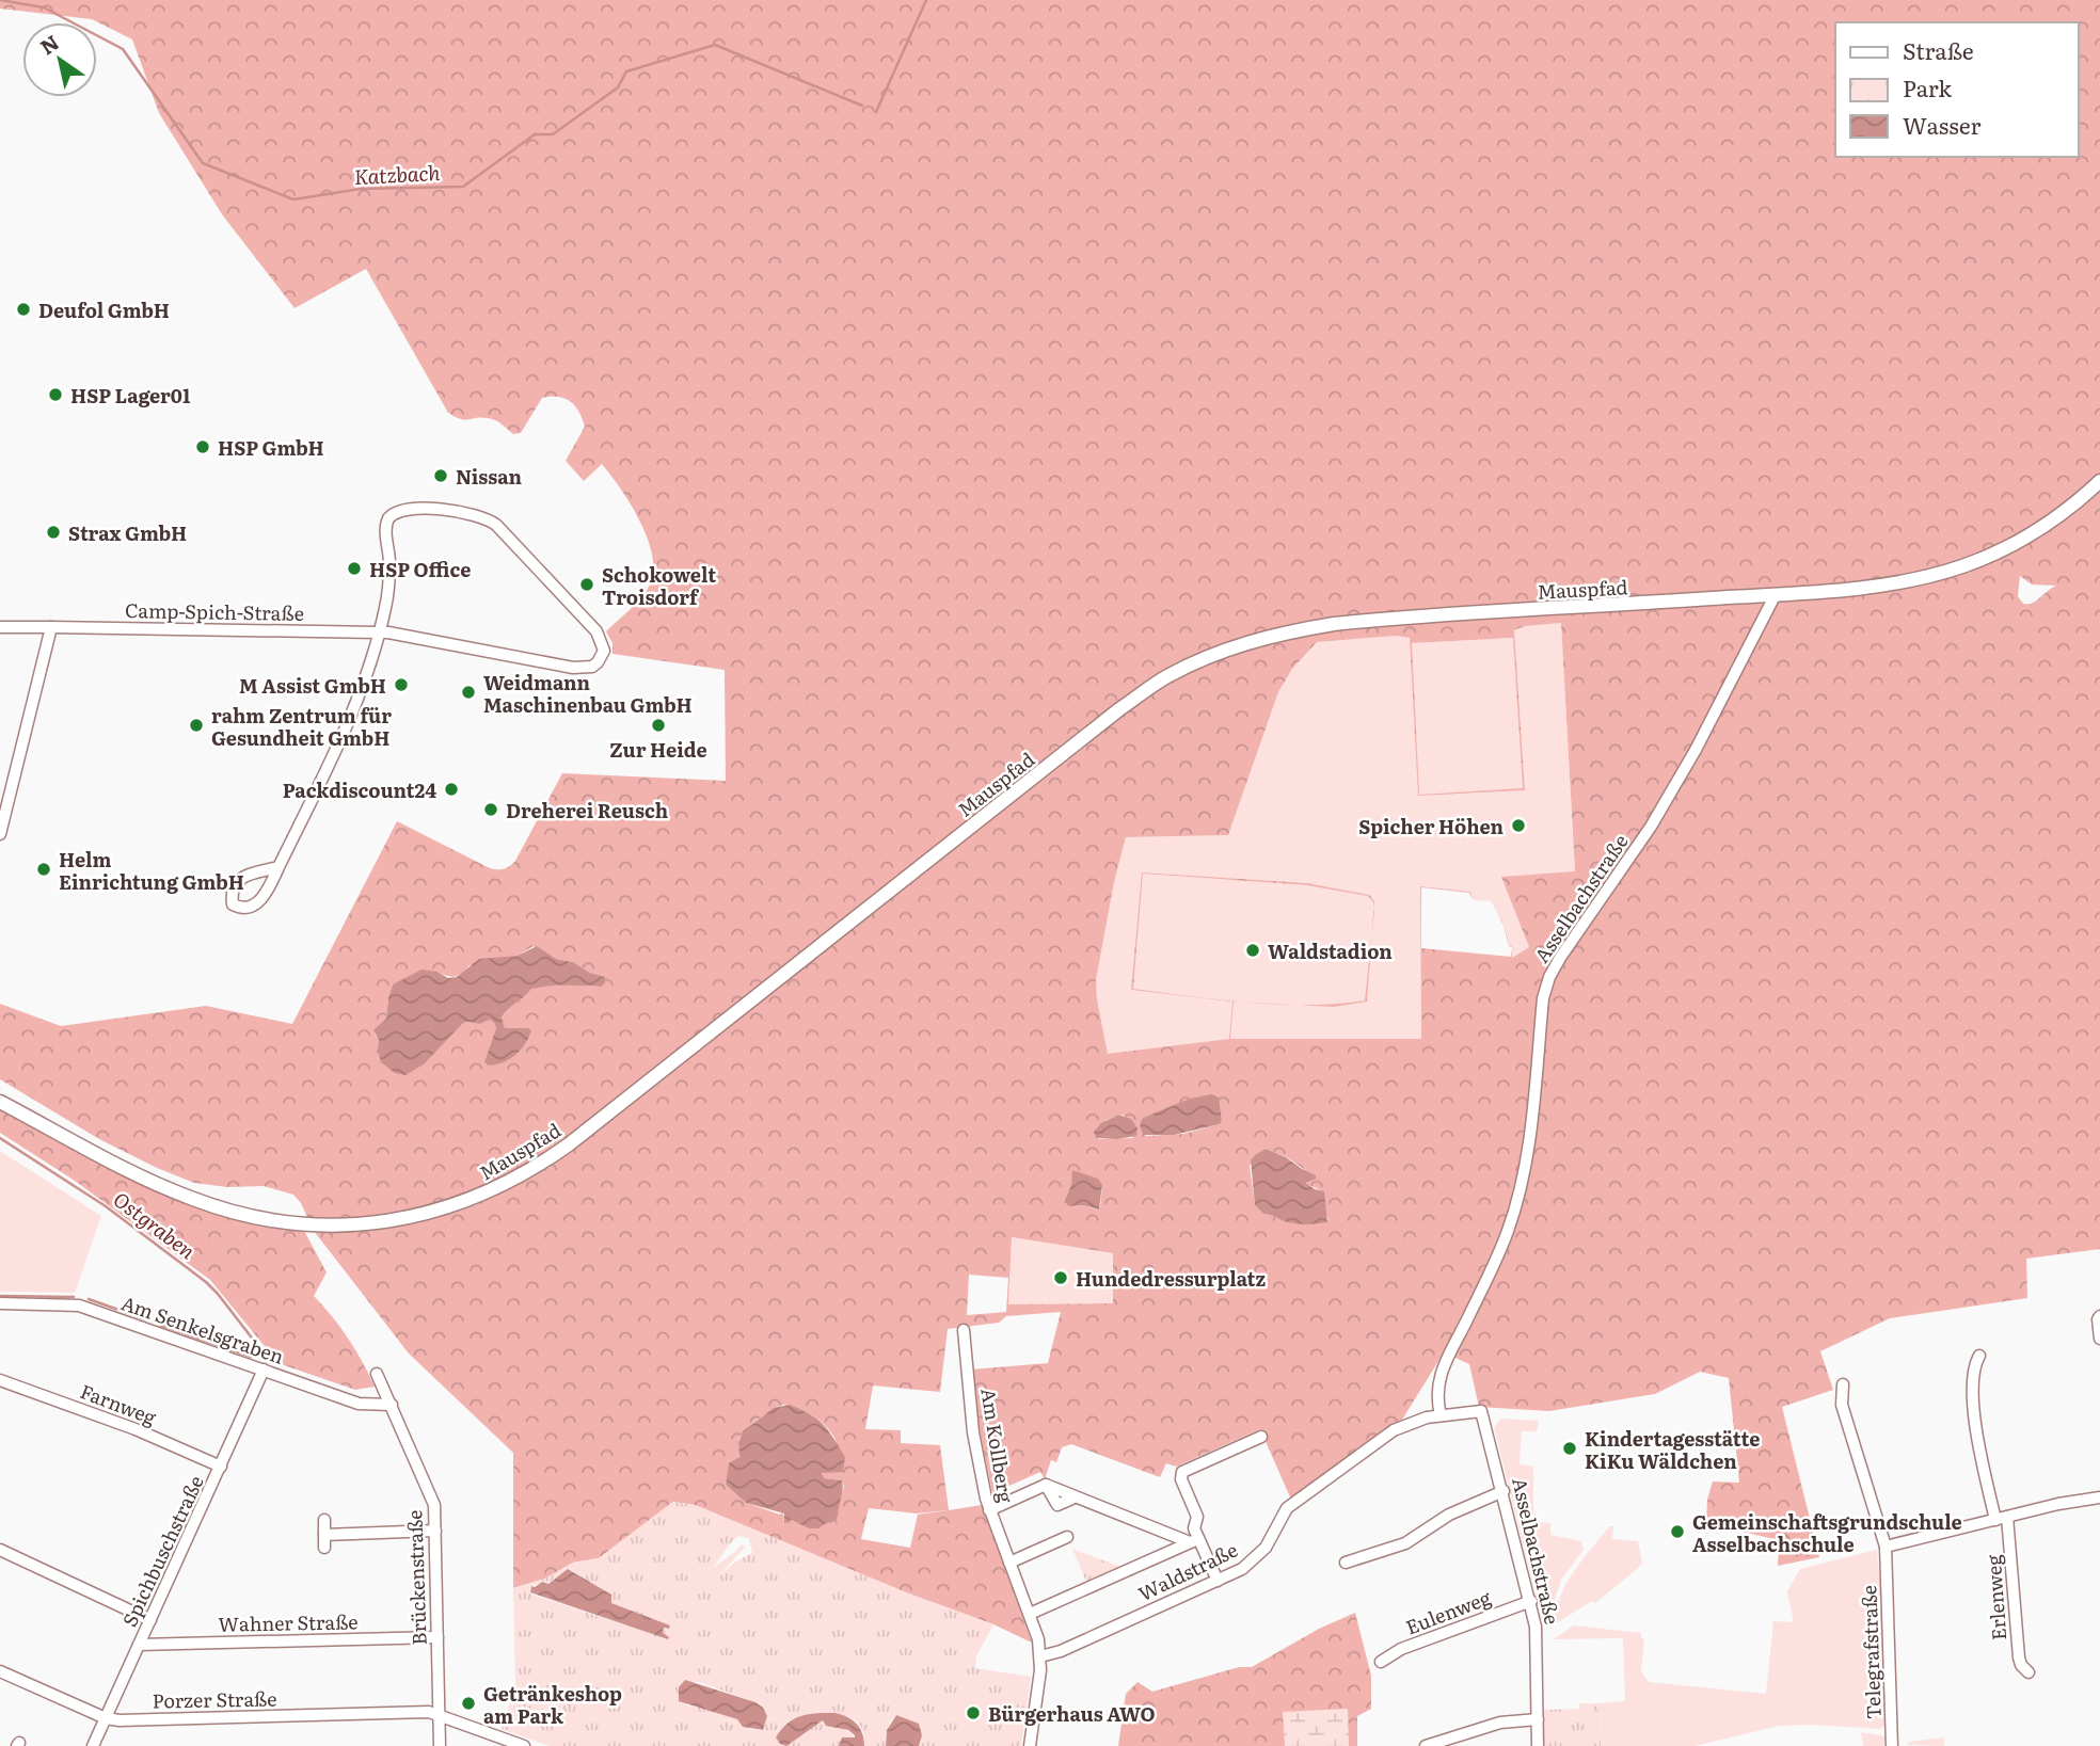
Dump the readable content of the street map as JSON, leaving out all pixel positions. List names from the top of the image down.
{
  "streets": {
    "street": [
      "Mauspfad",
      "Camp-Spich-Straße",
      "Asselbachstraße",
      "Am Senkelsgraben",
      "Farnweg",
      "Am Kollberg",
      "Spichbuschstraße",
      "Waldstraße",
      "Brückenstraße",
      "Erlenweg",
      "Eulenweg",
      "Wahner Straße",
      "Telegrafstraße",
      "Porzer Straße"
    ]
  },
  "crossings": [
    ["Mauspfad", "Asselbachstraße"],
    ["Asselbachstraße", "Waldstraße"],
    ["Asselbachstraße", "Eulenweg"],
    ["Am Senkelsgraben", "Spichbuschstraße"],
    ["Am Senkelsgraben", "Brückenstraße"],
    ["Farnweg", "Spichbuschstraße"],
    ["Am Kollberg", "Waldstraße"],
    ["Spichbuschstraße", "Wahner Straße"],
    ["Spichbuschstraße", "Porzer Straße"],
    ["Brückenstraße", "Wahner Straße"],
    ["Brückenstraße", "Porzer Straße"]
  ],
  "water": ["Katzbach", "Ostgraben"],
  "places": [
    "Deufol GmbH",
    "HSP Lager01",
    "HSP GmbH",
    "Nissan",
    "Strax GmbH",
    "HSP Office",
    "Schokowelt Troisdorf",
    "M Assist GmbH",
    "Weidmann Maschinenbau GmbH",
    "rahm Zentrum für Gesundheit GmbH",
    "Zur Heide",
    "Packdiscount24",
    "Dreherei Reusch",
    "Spicher Höhen",
    "Helm Einrichtung GmbH",
    "Waldstadion",
    "Hundedressurplatz",
    "Kindertagesstätte KiKu Wäldchen",
    "Gemeinschaftsgrundschule Asselbachschule",
    "Getränkeshop am Park",
    "Bürgerhaus AWO"
  ],
  "legend": ["Straße", "Park", "Wasser"],
  "north": "top left"
}
